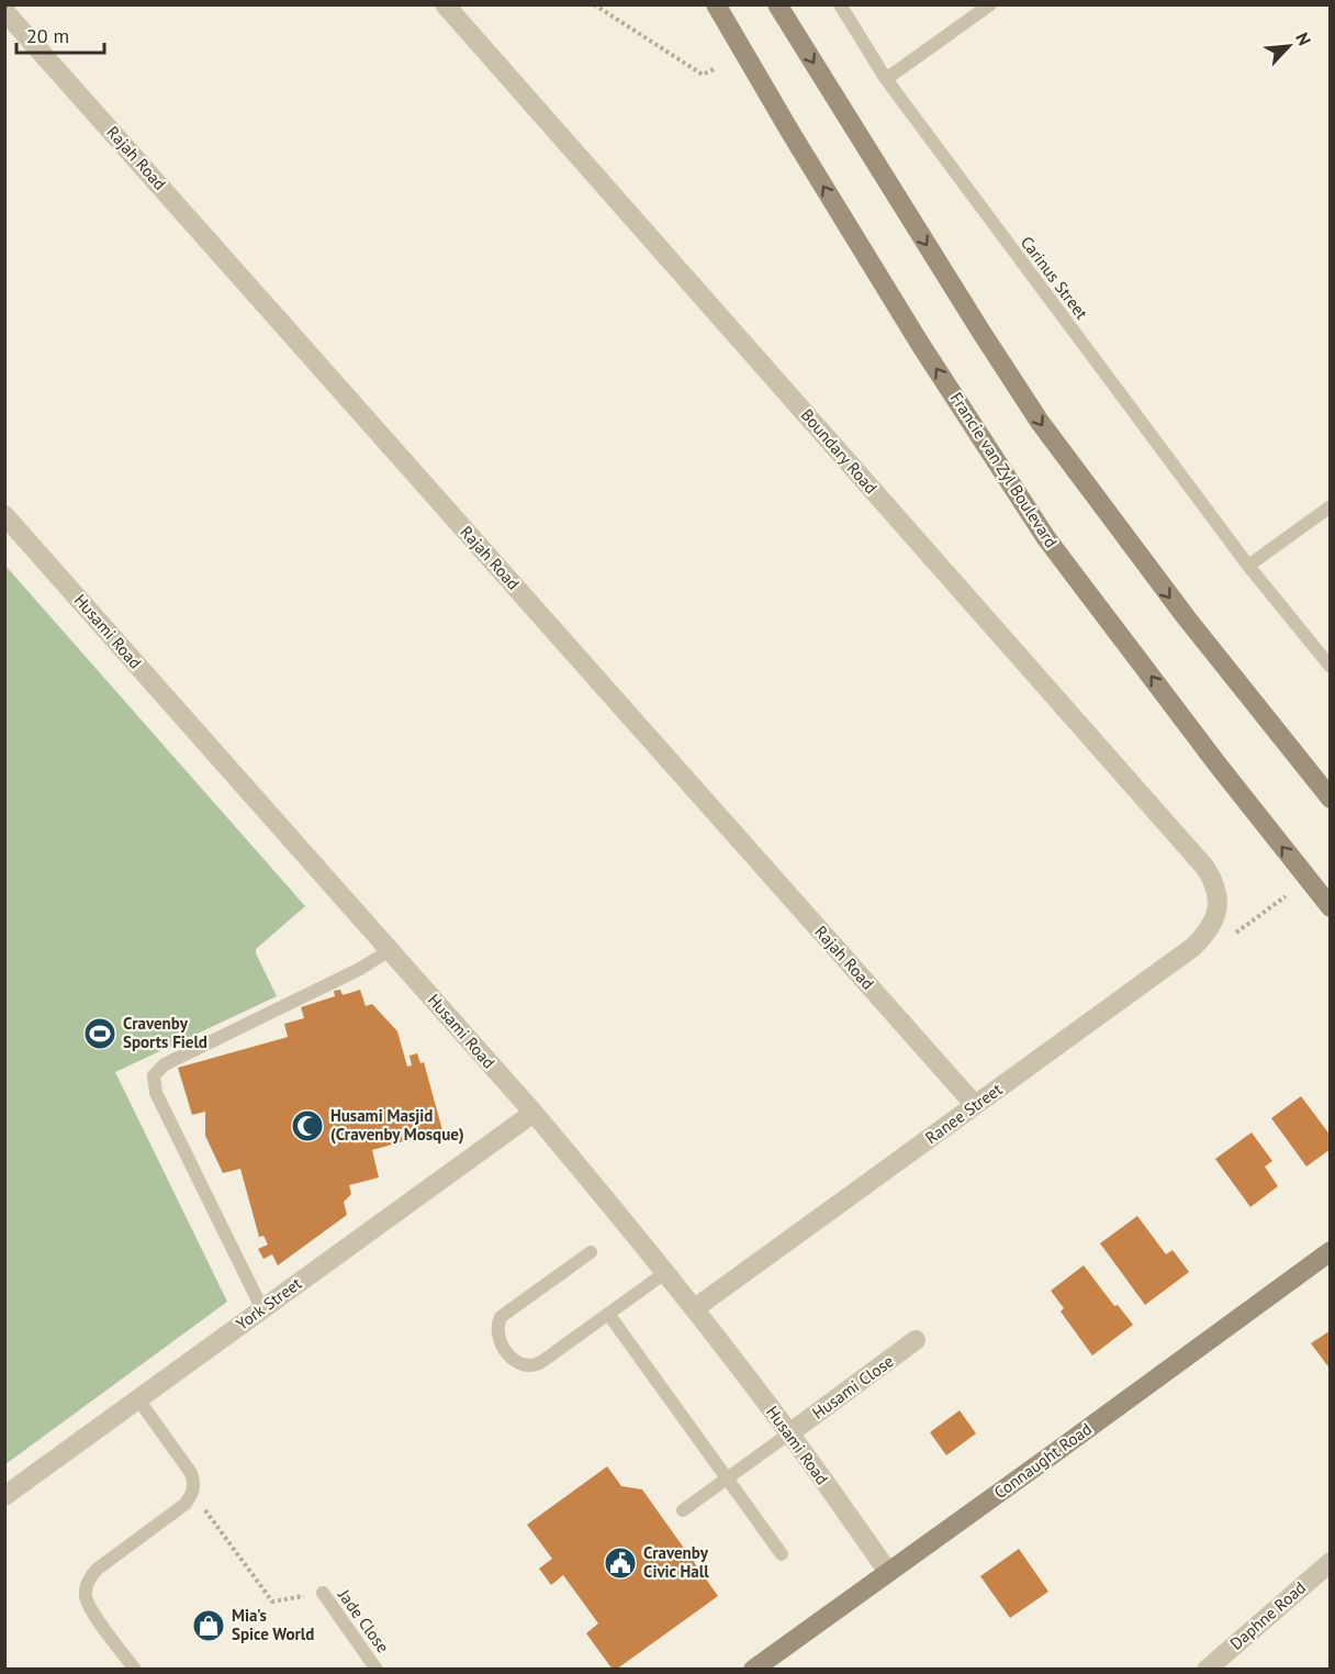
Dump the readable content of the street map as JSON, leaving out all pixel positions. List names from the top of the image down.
{
  "streets": {
    "main road": ["Francie van Zyl Boulevard", "Connaught Road"],
    "street": [
      "Rajah Road",
      "Boundary Road",
      "Husami Road",
      "Ranee Street",
      "York Street",
      "Husami Close",
      "Daphne Road"
    ],
    "lane": ["Carinus Street", "Jade Close"]
  },
  "crossings": [
    ["Rajah Road", "Ranee Street"],
    ["Boundary Road", "Ranee Street"],
    ["Husami Road", "Ranee Street"],
    ["Husami Road", "York Street"],
    ["Husami Road", "Husami Close"],
    ["Husami Road", "Connaught Road"]
  ],
  "places": {
    "sports": ["Cravenby Sports Field"],
    "mosque": ["Husami Masjid (Cravenby Mosque)"],
    "public building": ["Cravenby Civic Hall"],
    "shop": ["Mia's Spice World"]
  },
  "scale_bar": "20 m",
  "north": "top right"
}
